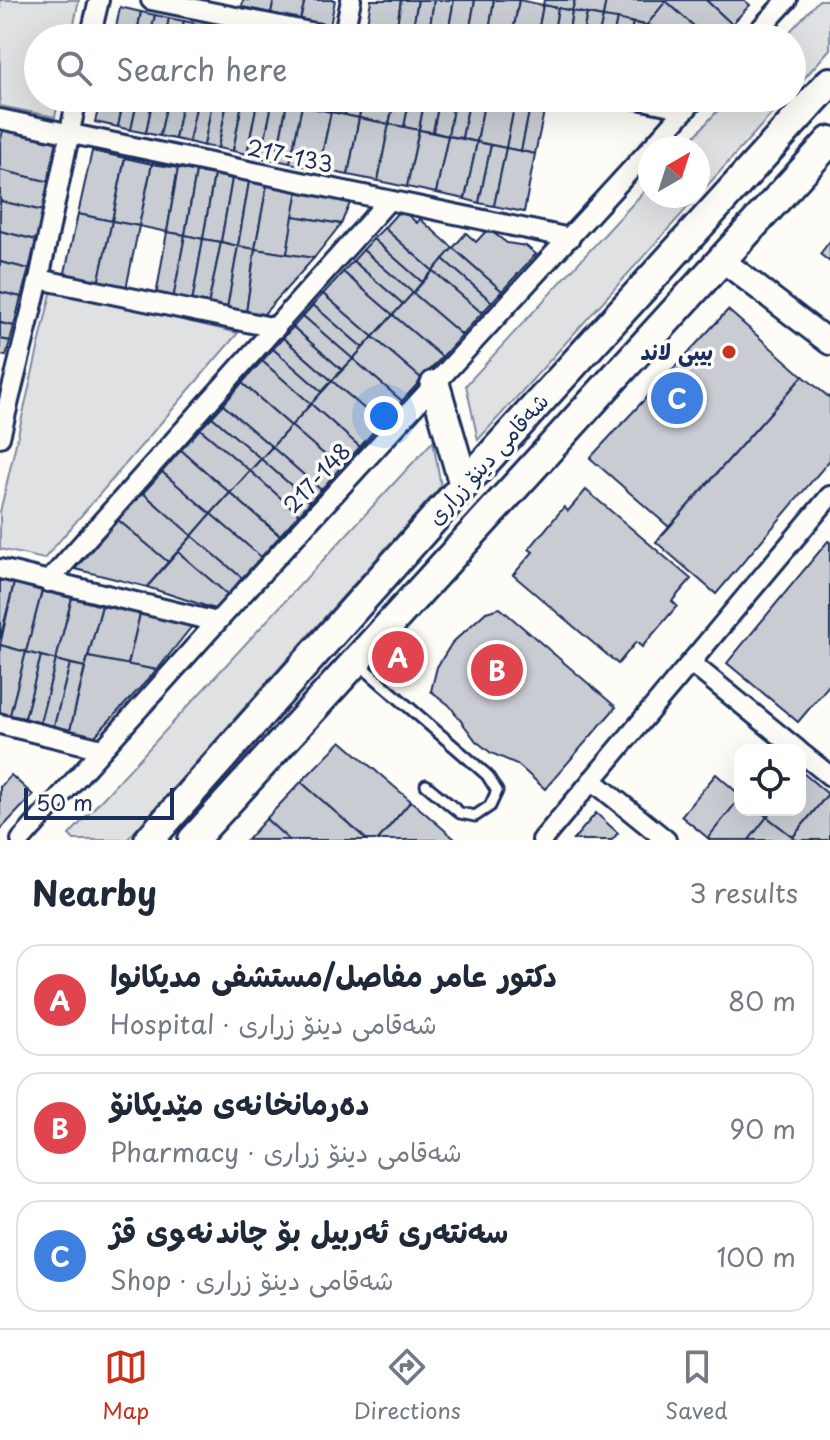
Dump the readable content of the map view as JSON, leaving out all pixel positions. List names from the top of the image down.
{
  "streets": {
    "main road": ["شەقامی دینۆ زراری"],
    "street": ["217-133", "217-148"]
  },
  "crossings": [
    ["217-133", "217-148"]
  ],
  "places": ["بيبى لاند"],
  "scale_bar": "50 m",
  "north": "top right",
  "page": {
    "search": "Search here",
    "pins": ["C", "A", "B"],
    "scale": "50 m",
    "heading": ["Nearby", "3 results"],
    "list": [
      {
        "mark": "A",
        "name": "دكتور عامر مفاصل/مستشفى مديكانوا",
        "note": "Hospital · شەقامی دینۆ زراری",
        "value": "80 m"
      },
      {
        "mark": "B",
        "name": "دەرمانخانەی مێدیکانۆ",
        "note": "Pharmacy · شەقامی دینۆ زراری",
        "value": "90 m"
      },
      {
        "mark": "C",
        "name": "سەنتەری ئەربیل بۆ چاندنەوی قژ",
        "note": "Shop · شەقامی دینۆ زراری",
        "value": "100 m"
      }
    ],
    "nav": ["Map", "Directions", "Saved"]
  }
}
